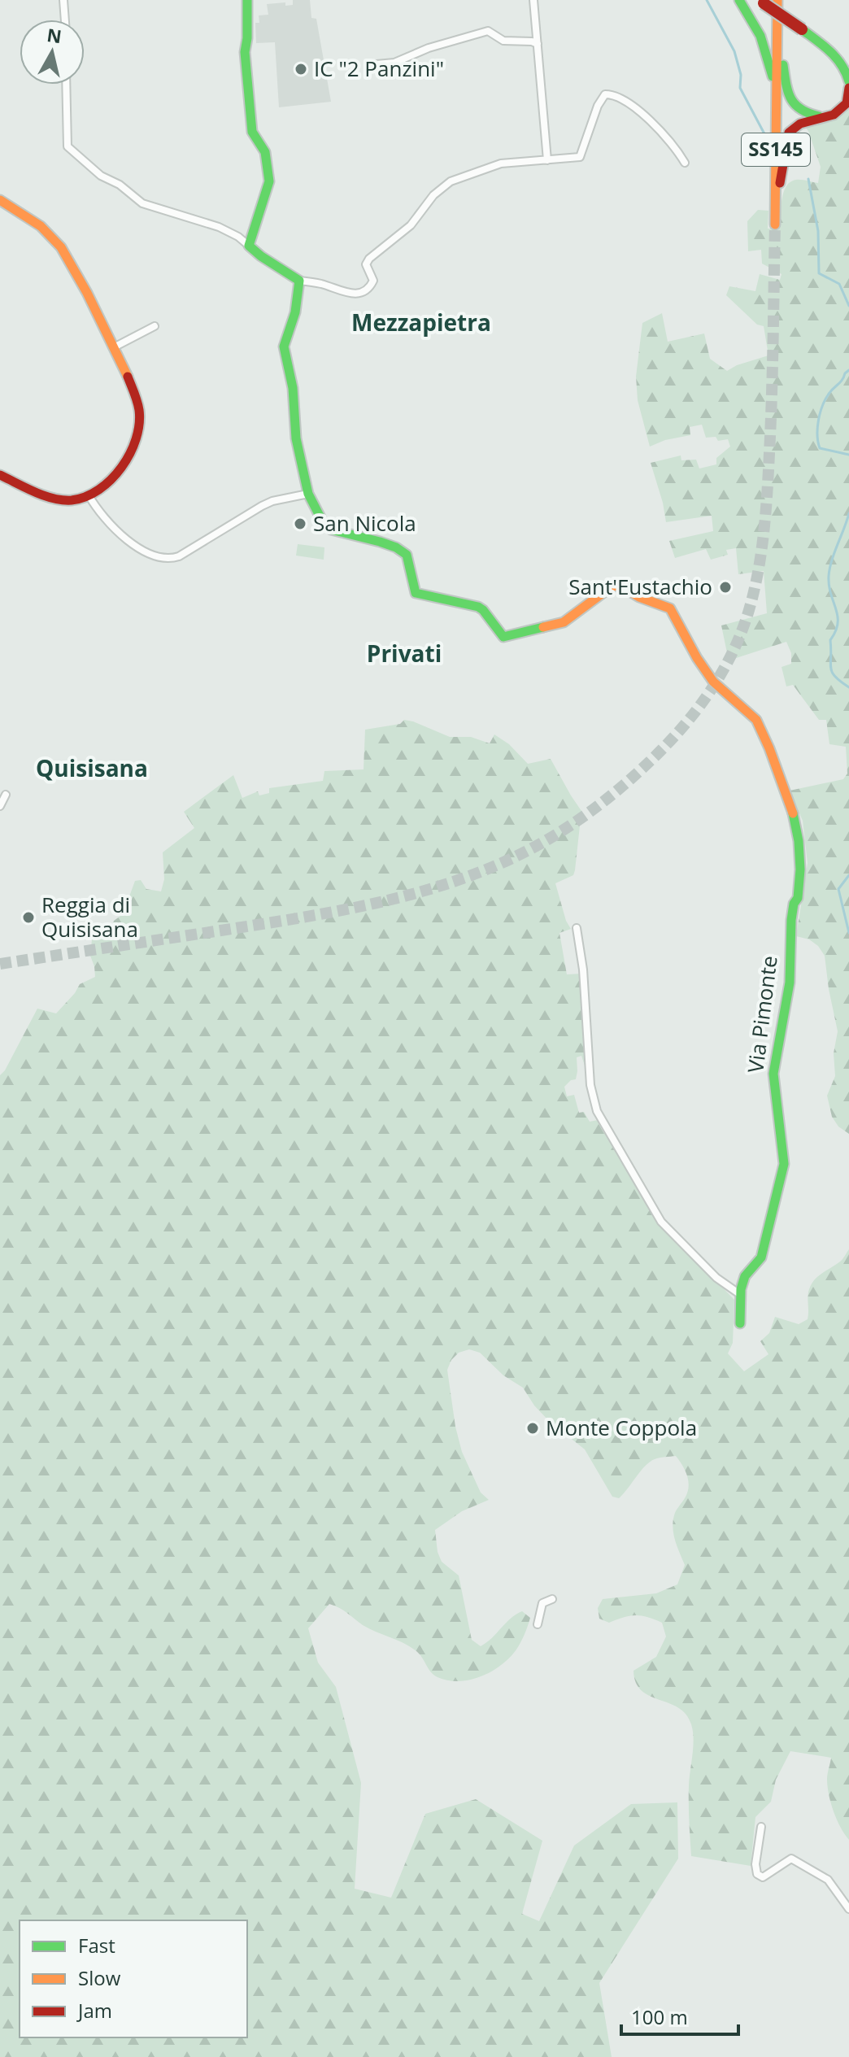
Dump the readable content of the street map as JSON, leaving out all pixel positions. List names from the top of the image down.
{
  "streets": {
    "main road": ["SS145", "Via Pimonte"]
  },
  "districts": ["Mezzapietra", "Privati", "Quisisana"],
  "places": [
    "IC \"2 Panzini\"",
    "San Nicola",
    "Sant'Eustachio",
    "Reggia di Quisisana",
    "Monte Coppola"
  ],
  "legend": ["Fast", "Slow", "Jam"],
  "scale_bar": "100 m",
  "north": "top"
}
